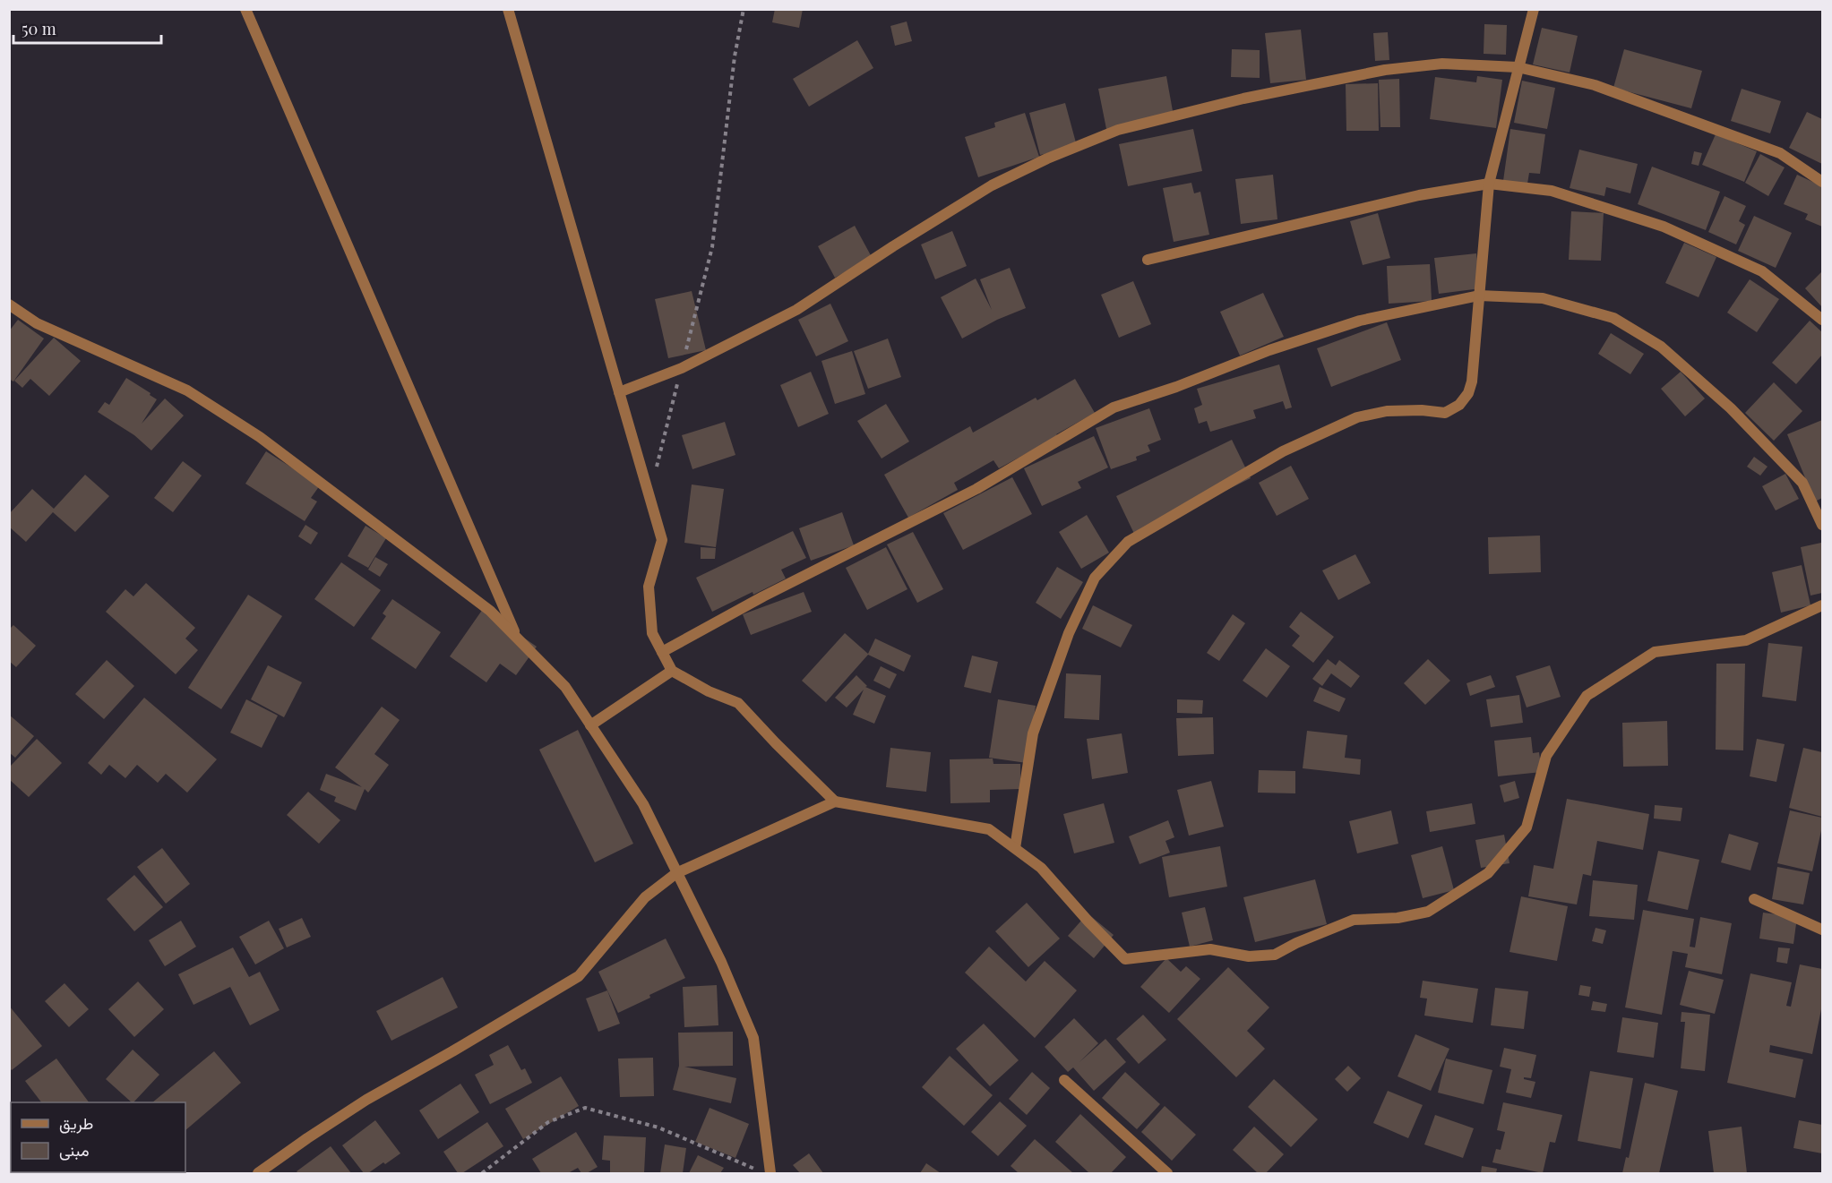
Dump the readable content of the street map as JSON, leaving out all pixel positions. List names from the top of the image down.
{
  "legend": ["طريق", "مبنى"],
  "scale_bar": "50 m"
}
